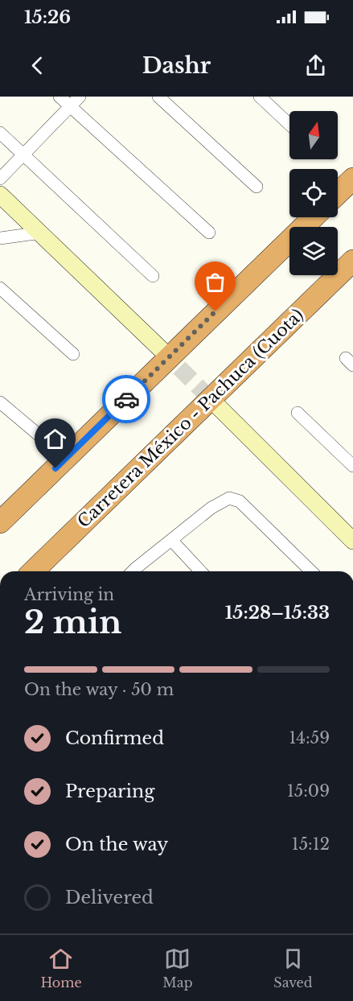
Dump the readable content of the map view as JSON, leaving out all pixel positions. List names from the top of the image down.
{
  "streets": {
    "highway": ["Carretera México - Pachuca (Cuota)"]
  },
  "north": "top",
  "page": {
    "status": "15:26",
    "header": "Dashr",
    "heading": ["2 min", "Arriving in", "15:28–15:33"],
    "bar": "On the way · 50 m",
    "list": [
      ["Confirmed", "14:59"],
      ["Preparing", "15:09"],
      ["On the way", "15:12"],
      "Delivered"
    ],
    "tabs": ["Home", "Map", "Saved"]
  }
}
